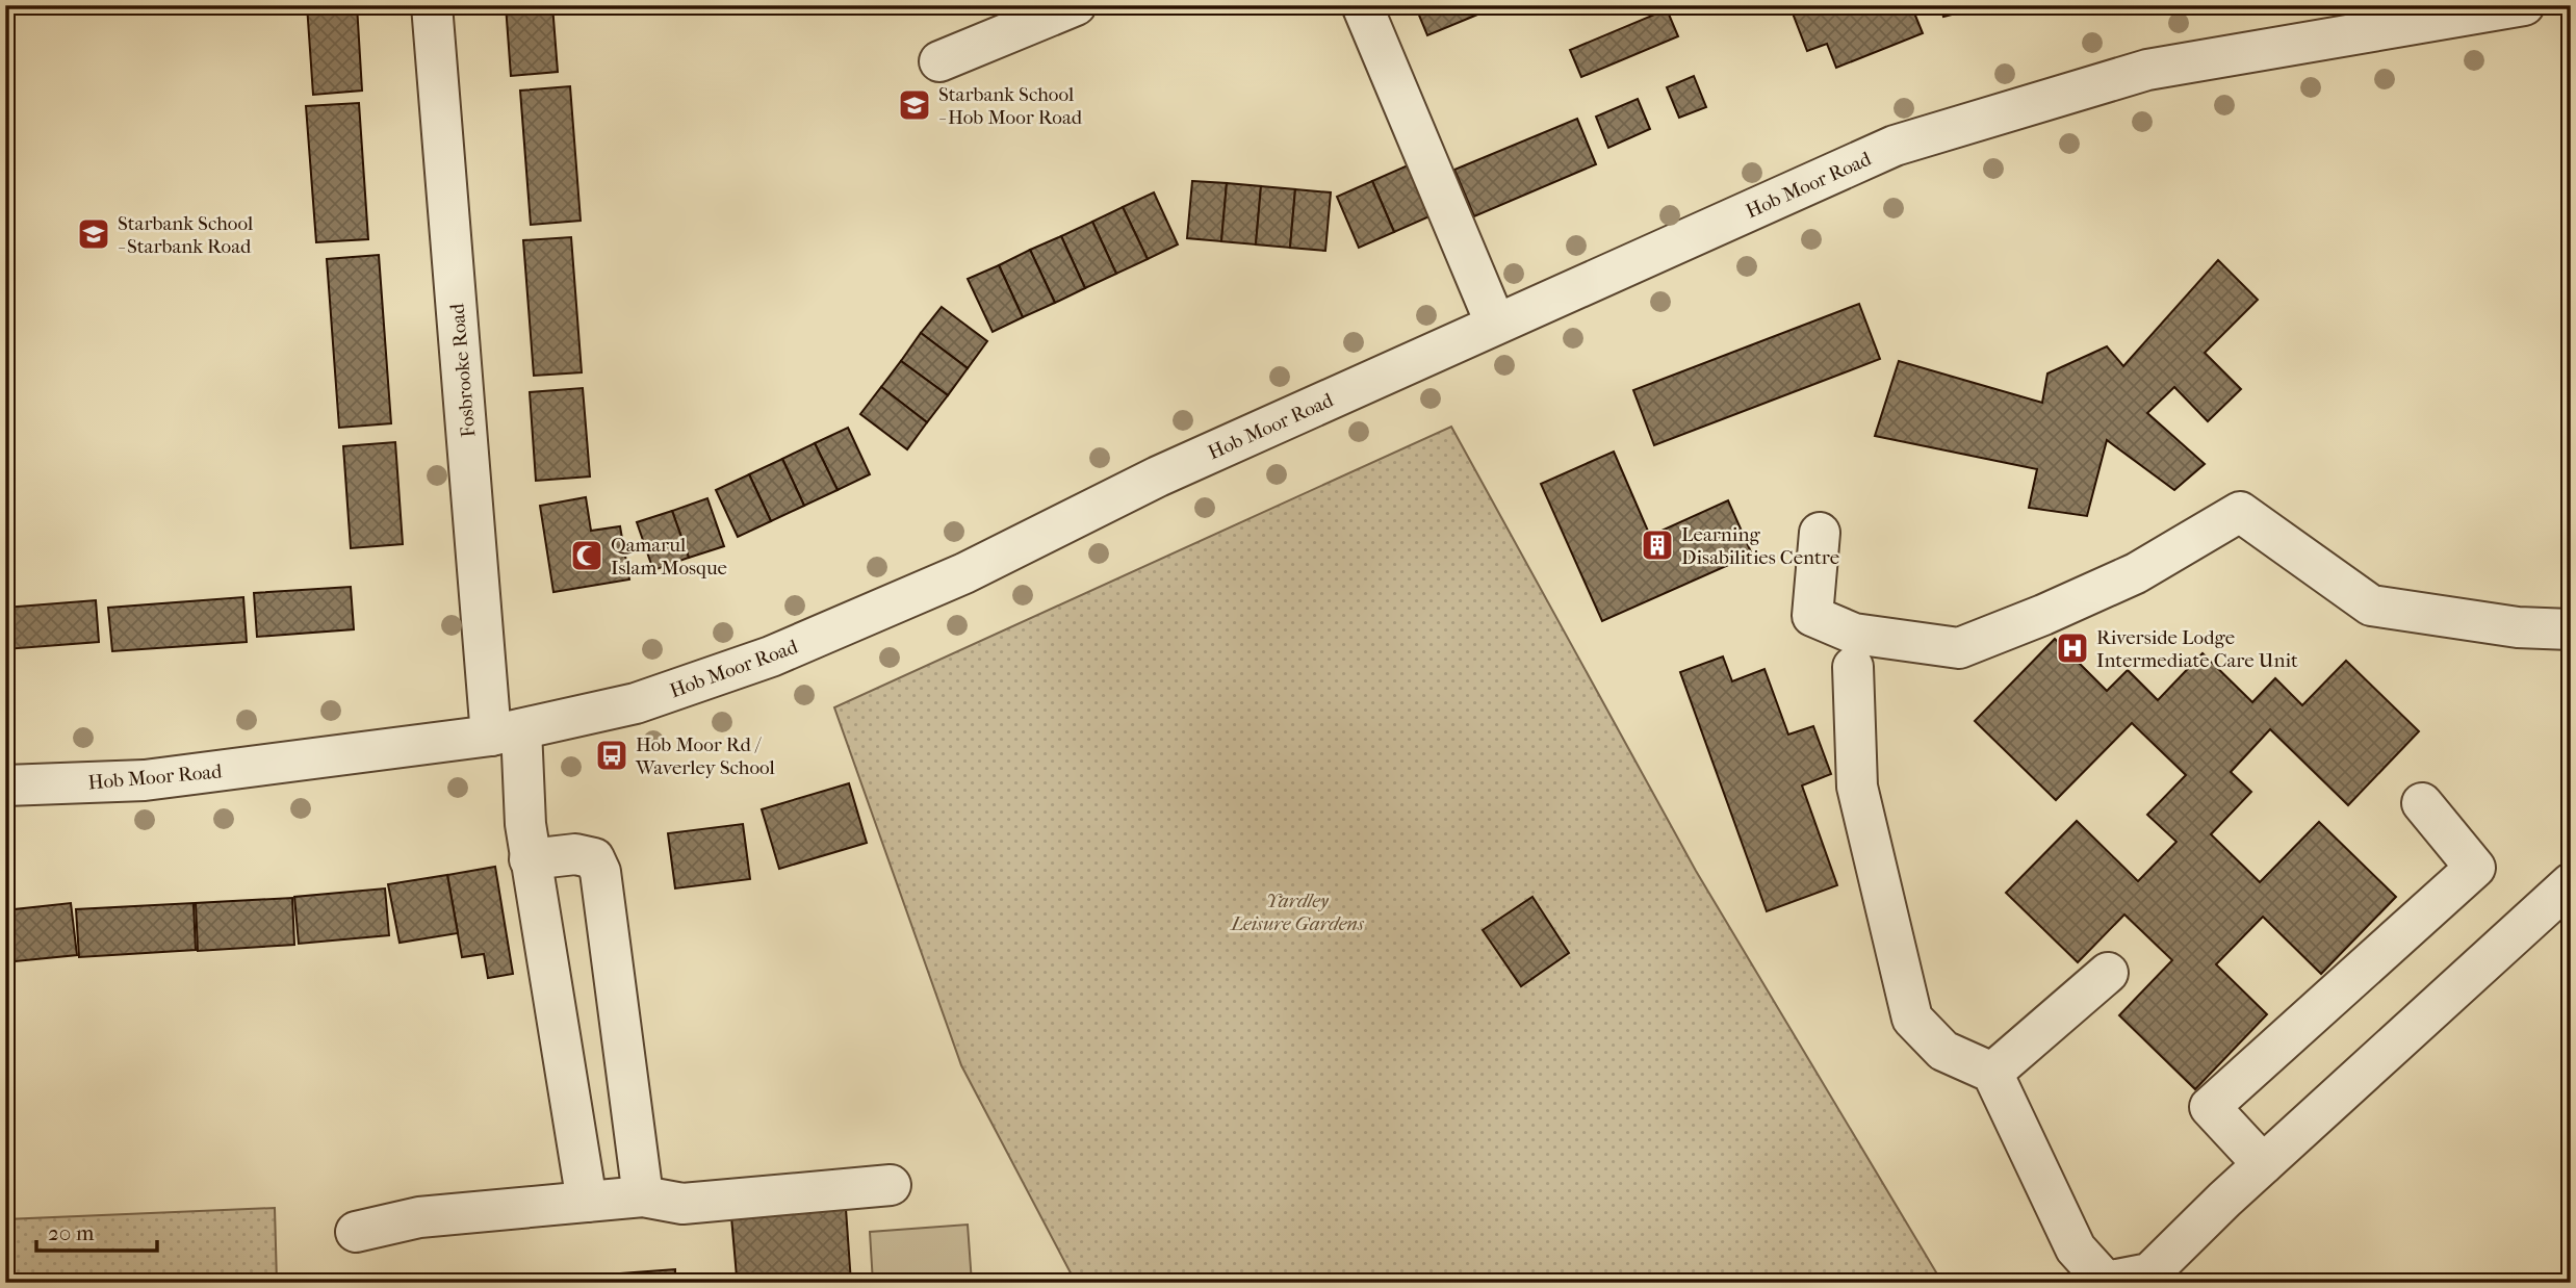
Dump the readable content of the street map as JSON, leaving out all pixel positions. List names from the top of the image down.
{
  "streets": {
    "street": ["Hob Moor Road", "Fosbrooke Road"]
  },
  "crossings": [
    ["Hob Moor Road", "Fosbrooke Road"]
  ],
  "parks": ["Yardley Leisure Gardens"],
  "places": {
    "school or university": ["Starbank School - Hob Moor Road", "Starbank School - Starbank Road"],
    "building": ["Learning Disabilities Centre"],
    "mosque": ["Qamarul Islam Mosque"],
    "hospital": ["Riverside Lodge Intermediate Care Unit"],
    "bus stop": ["Hob Moor Rd / Waverley School"]
  },
  "scale_bar": "20 m"
}
